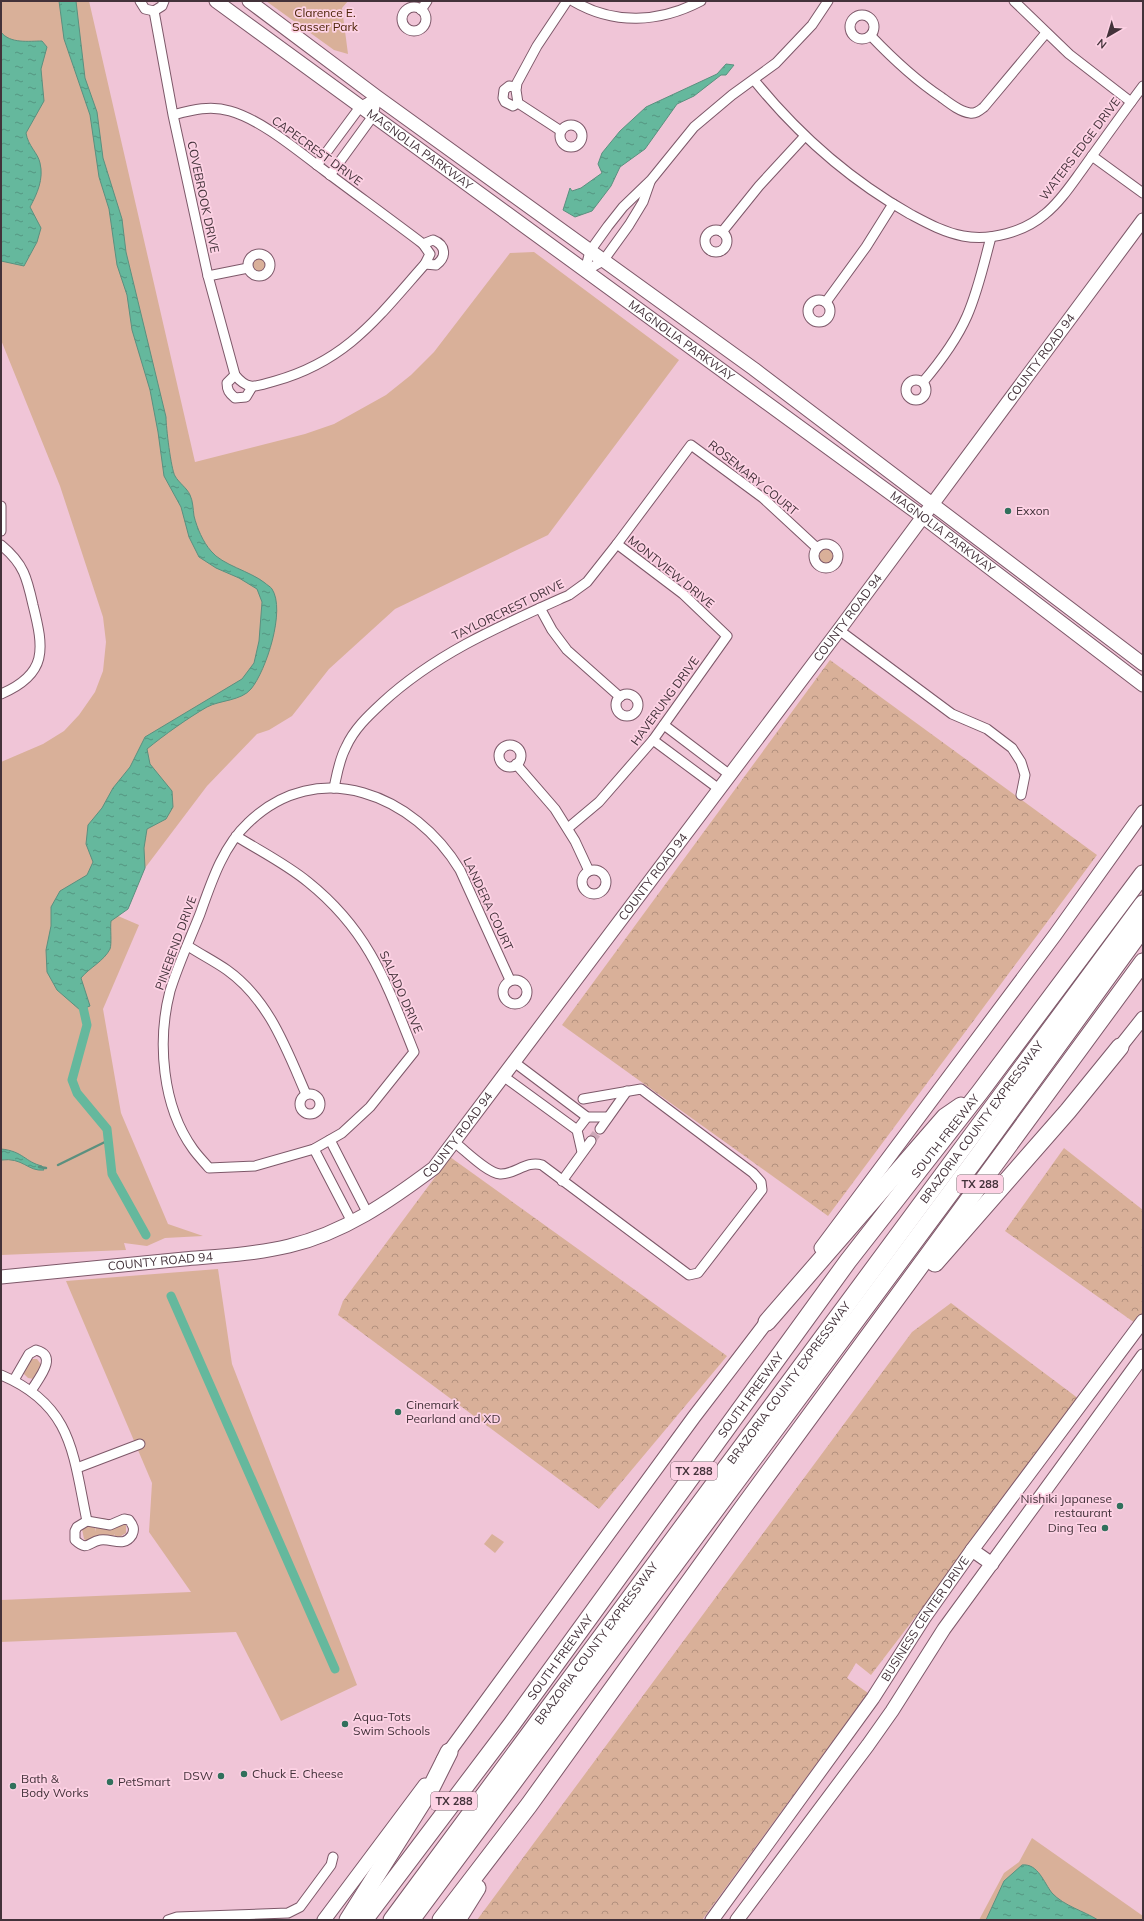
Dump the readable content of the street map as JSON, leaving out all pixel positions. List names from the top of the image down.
{
  "streets": {
    "highway": ["BRAZORIA COUNTY EXPRESSWAY", "SOUTH FREEWAY", "TX 288"],
    "main road": ["MAGNOLIA PARKWAY", "COUNTY ROAD 94", "BUSINESS CENTER DRIVE"],
    "street": [
      "WATERS EDGE DRIVE",
      "CAPECREST DRIVE",
      "COVEBROOK DRIVE",
      "ROSEMARY COURT",
      "MONTVIEW DRIVE",
      "TAYLORCREST DRIVE",
      "HAVERUNG DRIVE",
      "LANDERA COURT",
      "PINEBEND DRIVE",
      "SALADO DRIVE"
    ]
  },
  "crossings": [
    ["MAGNOLIA PARKWAY", "COUNTY ROAD 94"],
    ["CAPECREST DRIVE", "COVEBROOK DRIVE"],
    ["ROSEMARY COURT", "TAYLORCREST DRIVE"],
    ["MONTVIEW DRIVE", "TAYLORCREST DRIVE"],
    ["MONTVIEW DRIVE", "HAVERUNG DRIVE"],
    ["TAYLORCREST DRIVE", "LANDERA COURT"],
    ["TAYLORCREST DRIVE", "PINEBEND DRIVE"],
    ["LANDERA COURT", "PINEBEND DRIVE"],
    ["PINEBEND DRIVE", "SALADO DRIVE"]
  ],
  "parks": ["Clarence E. Sasser Park"],
  "places": [
    "Exxon",
    "Cinemark Pearland and XD",
    "Nishiki Japanese restaurant",
    "Ding Tea",
    "Aqua-Tots Swim Schools",
    "Chuck E. Cheese",
    "DSW",
    "PetSmart",
    "Bath & Body Works"
  ],
  "north": "bottom left"
}
